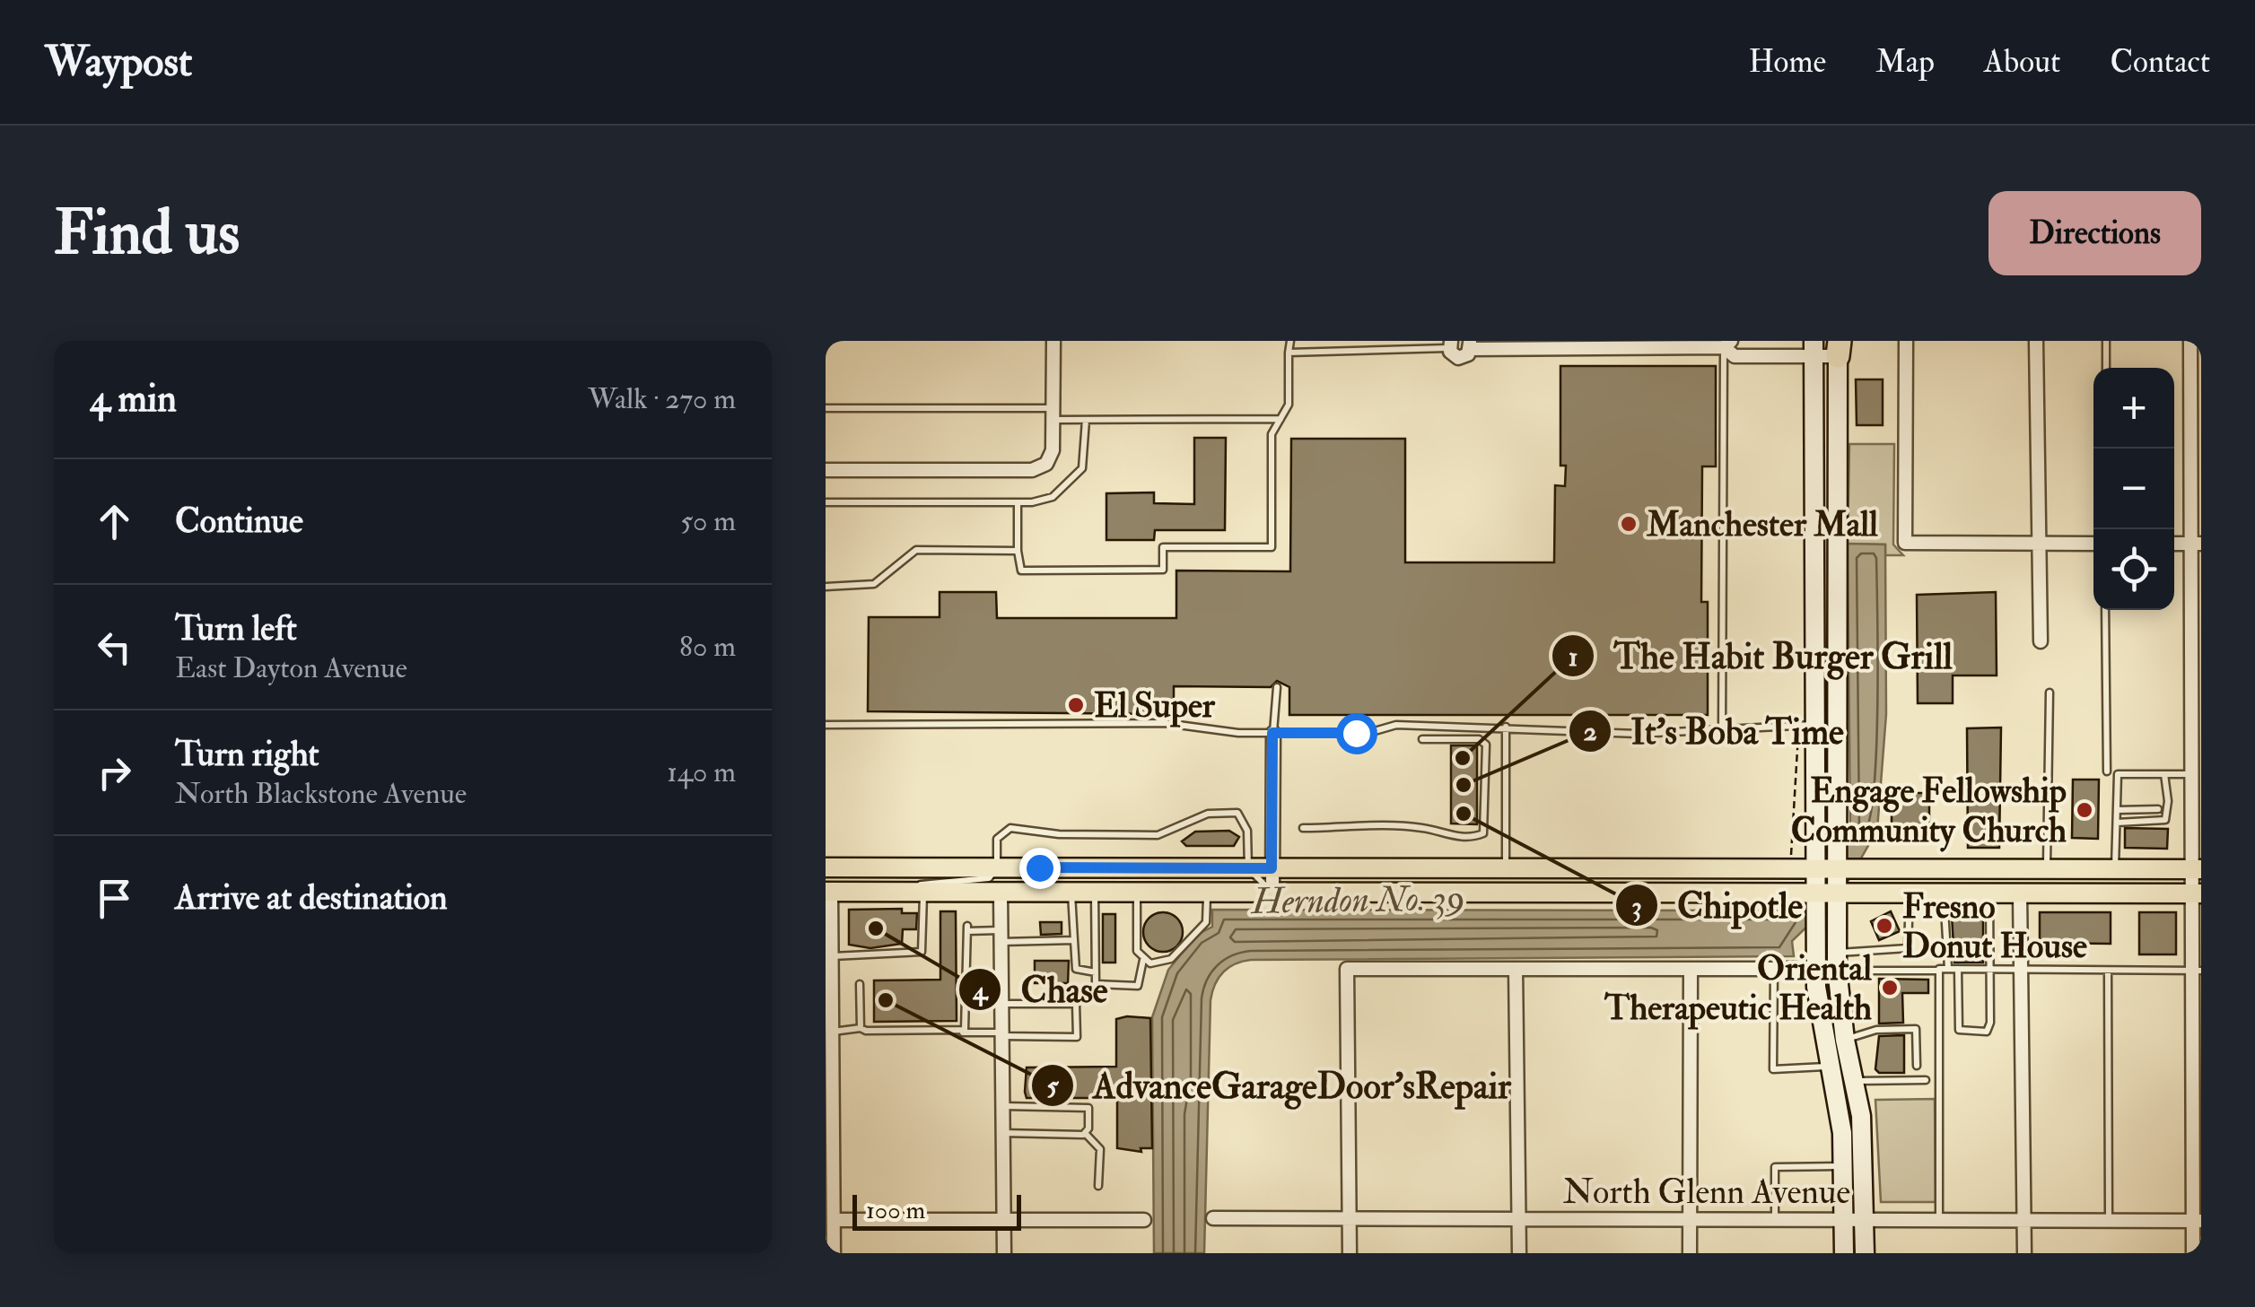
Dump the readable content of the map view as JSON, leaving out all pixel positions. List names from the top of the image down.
{
  "streets": {
    "street": ["North Glenn Avenue"]
  },
  "water": ["Herndon No. 39"],
  "places": [
    "Manchester Mall",
    "El Super",
    "The Habit Burger Grill",
    "It's Boba Time",
    "Engage Fellowship Community Church",
    "Chipotle",
    "Fresno Donut House",
    "Chase",
    "Oriental Therapeutic Health",
    "AdvanceGarageDoor'sRepair"
  ],
  "scale_bar": "100 m",
  "page": {
    "header": "Waypost",
    "nav": [
      "Home",
      "Map",
      "About",
      "Contact"
    ],
    "buttons": "Directions",
    "title": "Find us",
    "heading": ["4 min", "Walk · 270 m"],
    "map_buttons": ["+", "−"],
    "list": [
      ["Continue", "50 m"],
      ["Turn left", "East Dayton Avenue", "80 m"],
      ["Turn right", "North Blackstone Avenue", "140 m"],
      "Arrive at destination"
    ],
    "scale": "100 m"
  }
}
